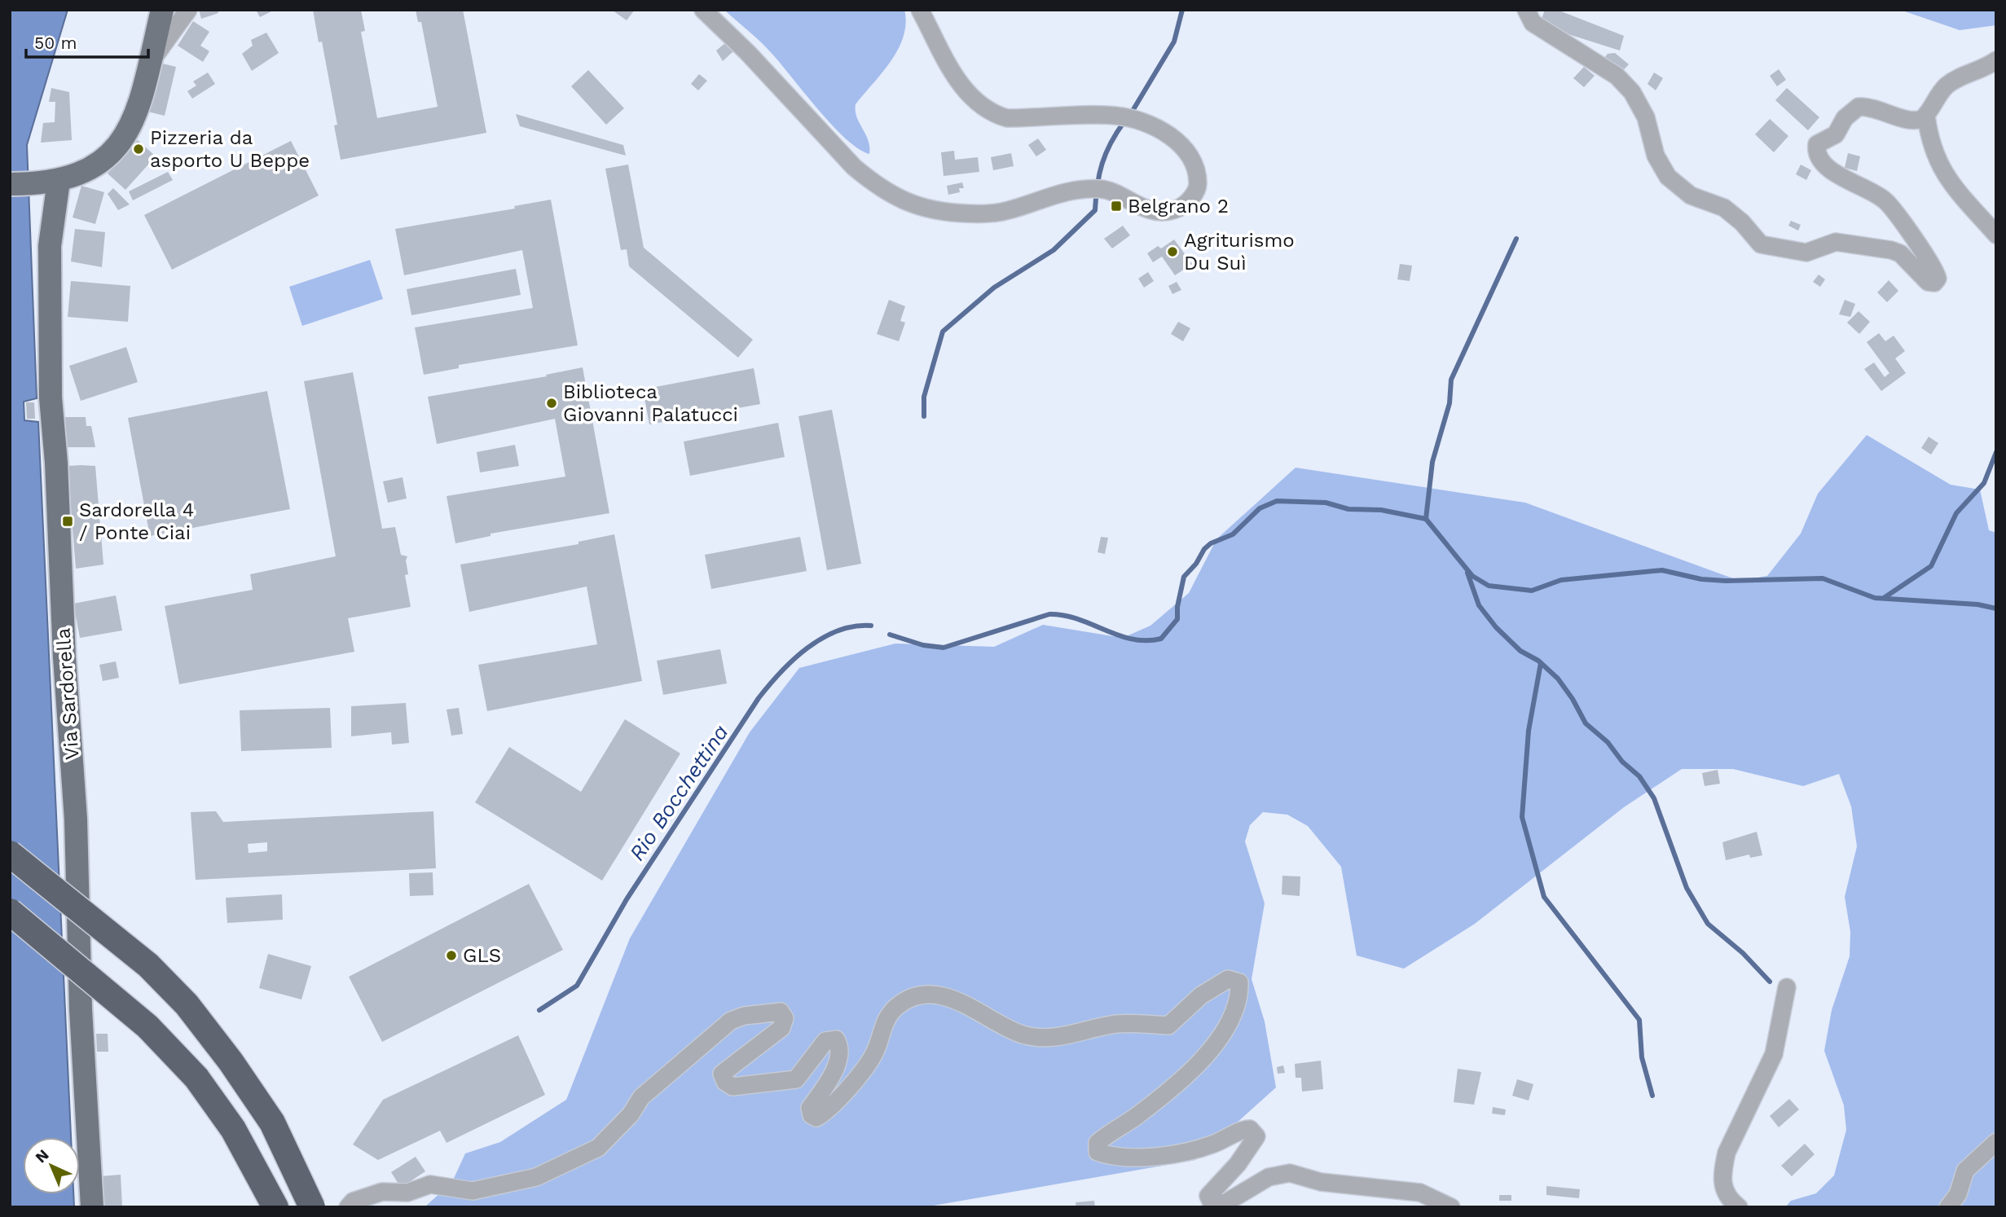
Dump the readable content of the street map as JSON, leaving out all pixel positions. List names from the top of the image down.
{
  "streets": {
    "main road": ["Via Sardorella"]
  },
  "water": ["Rio Bocchettina"],
  "places": {
    "other": [
      "Pizzeria da asporto U Beppe",
      "Agriturismo Du Suì",
      "Biblioteca Giovanni Palatucci",
      "GLS"
    ],
    "transit": ["Belgrano 2", "Sardorella 4 / Ponte Ciai"]
  },
  "scale_bar": "50 m",
  "north": "top left"
}
